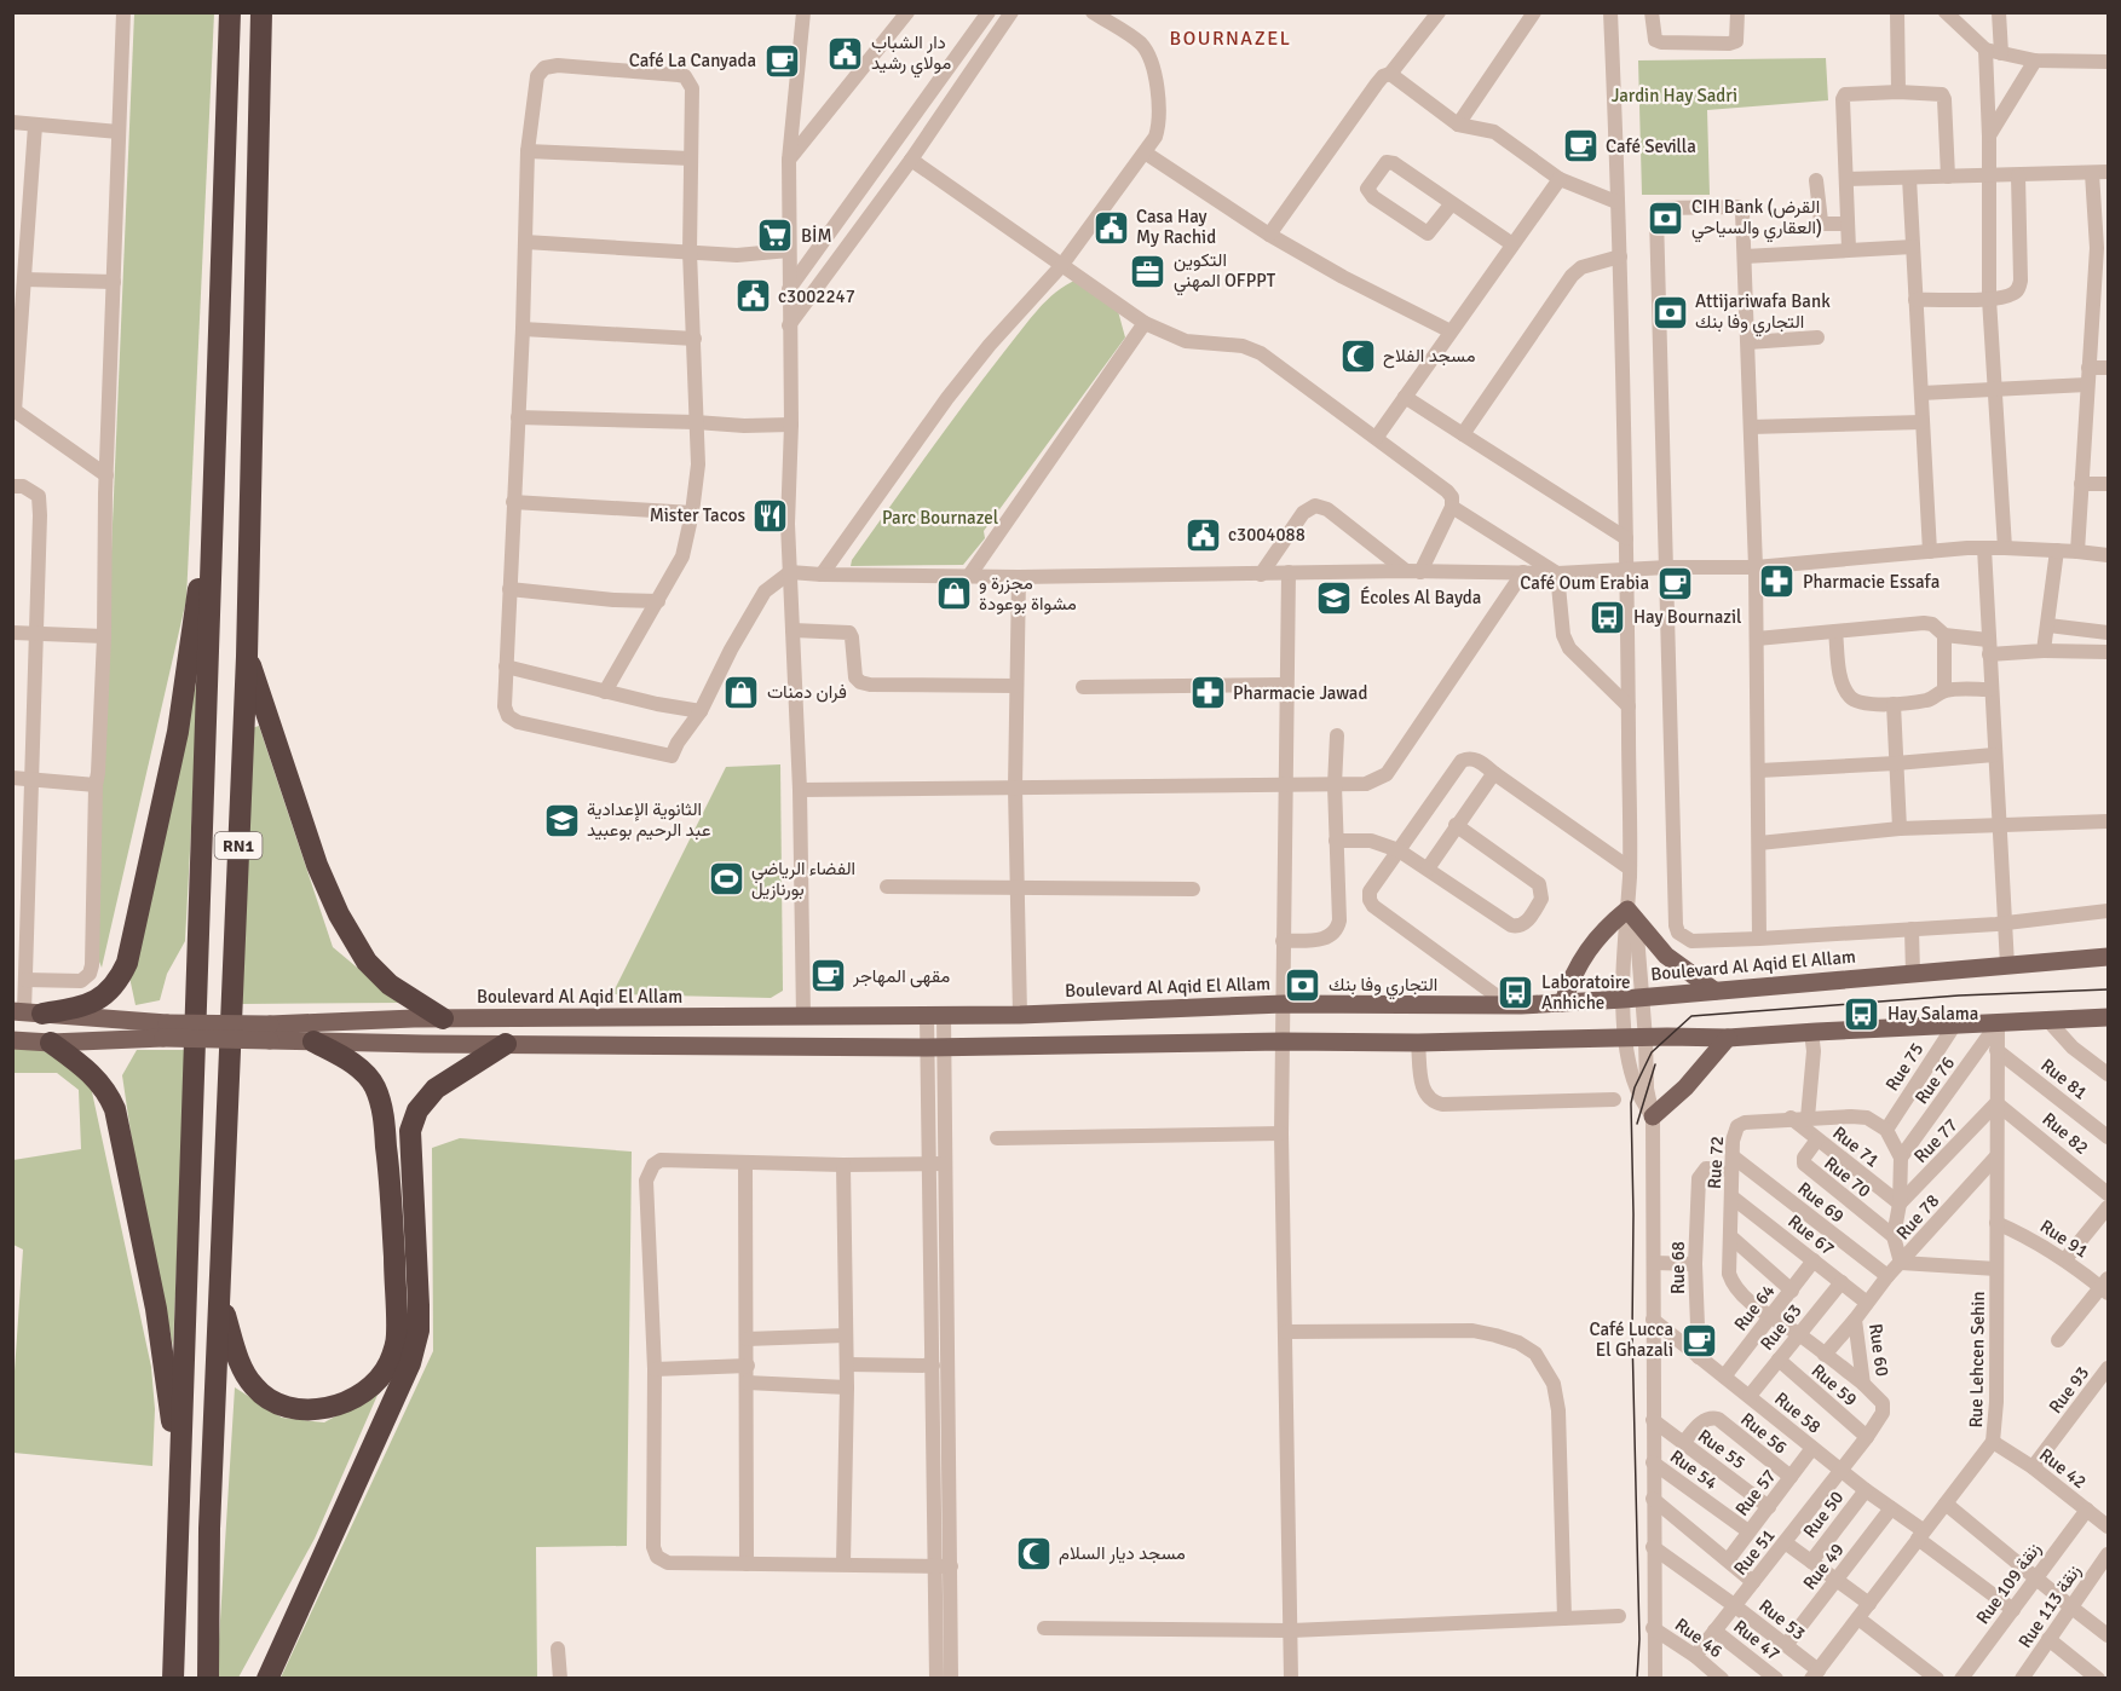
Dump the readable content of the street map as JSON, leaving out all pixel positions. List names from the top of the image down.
{
  "streets": {
    "highway": ["RN1"],
    "main road": ["Boulevard Al Aqid El Allam"],
    "street": [
      "Rue 75",
      "Rue 81",
      "Rue 76",
      "Rue 82",
      "Rue 77",
      "Rue 71",
      "Rue 72",
      "Rue 70",
      "Rue 69",
      "Rue 78",
      "Rue 67",
      "Rue 91",
      "Rue 68",
      "Rue 64",
      "Rue 63",
      "Rue 60",
      "Rue Lehcen Sehin",
      "Rue 59",
      "Rue 93",
      "Rue 58",
      "Rue 56",
      "Rue 55",
      "Rue 42",
      "Rue 54",
      "Rue 57",
      "Rue 50",
      "Rue 51",
      "Rue 49",
      "Rue 109 زنقة",
      "Rue 113 زنقة",
      "Rue 53",
      "Rue 46",
      "Rue 47"
    ]
  },
  "crossings": [
    ["Rue 75", "Rue 72"],
    ["Rue 81", "Rue Lehcen Sehin"],
    ["Rue 76", "Rue Lehcen Sehin"],
    ["Rue 82", "Rue 77"],
    ["Rue 82", "Rue Lehcen Sehin"],
    ["Rue 77", "Rue 71"],
    ["Rue 77", "Rue Lehcen Sehin"],
    ["Rue 71", "Rue 72"],
    ["Rue 71", "Rue 70"],
    ["Rue 72", "Rue 69"],
    ["Rue 72", "Rue 67"],
    ["Rue 72", "Rue 68"],
    ["Rue 72", "Rue 64"],
    ["Rue 69", "Rue 78"],
    ["Rue 69", "Rue 68"],
    ["Rue 78", "Rue 67"],
    ["Rue 78", "Rue 60"],
    ["Rue 78", "Rue Lehcen Sehin"],
    ["Rue 67", "Rue 64"],
    ["Rue 67", "Rue 63"],
    ["Rue 67", "Rue 60"],
    ["Rue 91", "Rue Lehcen Sehin"],
    ["Rue 68", "Rue 58"],
    ["Rue 64", "Rue 58"],
    ["Rue 63", "Rue 59"],
    ["Rue 63", "Rue 58"],
    ["Rue 60", "Rue 59"],
    ["Rue 60", "Rue 58"],
    ["Rue 60", "Rue 51"],
    ["Rue Lehcen Sehin", "Rue 58"],
    ["Rue Lehcen Sehin", "Rue 42"],
    ["Rue Lehcen Sehin", "Rue 53"],
    ["Rue 93", "Rue 42"],
    ["Rue 58", "Rue 57"],
    ["Rue 58", "Rue 50"],
    ["Rue 58", "Rue 51"],
    ["Rue 58", "Rue 49"],
    ["Rue 58", "Rue 109 زنقة"],
    ["Rue 56", "Rue 55"],
    ["Rue 56", "Rue 57"],
    ["Rue 55", "Rue 57"],
    ["Rue 42", "Rue 109 زنقة"],
    ["Rue 54", "Rue 57"],
    ["Rue 57", "Rue 53"],
    ["Rue 51", "Rue 53"],
    ["Rue 51", "Rue 46"],
    ["Rue 51", "Rue 47"],
    ["Rue 49", "Rue 53"]
  ],
  "districts": ["BOURNAZEL"],
  "parks": ["Jardin Hay Sadri", "Parc Bournazel"],
  "places": {
    "public building": [
      "دار الشباب مولاي رشيد",
      "Casa Hay My Rachid",
      "c3002247",
      "c3004088"
    ],
    "cafe": [
      "Café La Canyada",
      "Café Sevilla",
      "Café Oum Erabia",
      "مقهى المهاجر",
      "Café Lucca El Ghazali"
    ],
    "bank": ["CIH Bank (القرض العقاري والسياحي)", "Attijariwafa Bank التجاري وفا بنك", "التجاري وفا بنك"],
    "supermarket": ["BİM"],
    "office": ["التكوين المهني OFPPT"],
    "mosque": ["مسجد الفلاح", "مسجد ديار السلام"],
    "restaurant": ["Mister Tacos"],
    "pharmacy": ["Pharmacie Essafa", "Pharmacie Jawad"],
    "shop": ["مجزرة و مشواة بوعودة", "فران دمنات"],
    "school or university": ["Écoles Al Bayda", "الثانوية الإعدادية عبد الرحيم بوعبيد"],
    "bus stop": ["Hay Bournazil", "Laboratoire Anhiche", "Hay Salama"],
    "sports": ["الفضاء الرياضي بورنازيل"]
  }
}
